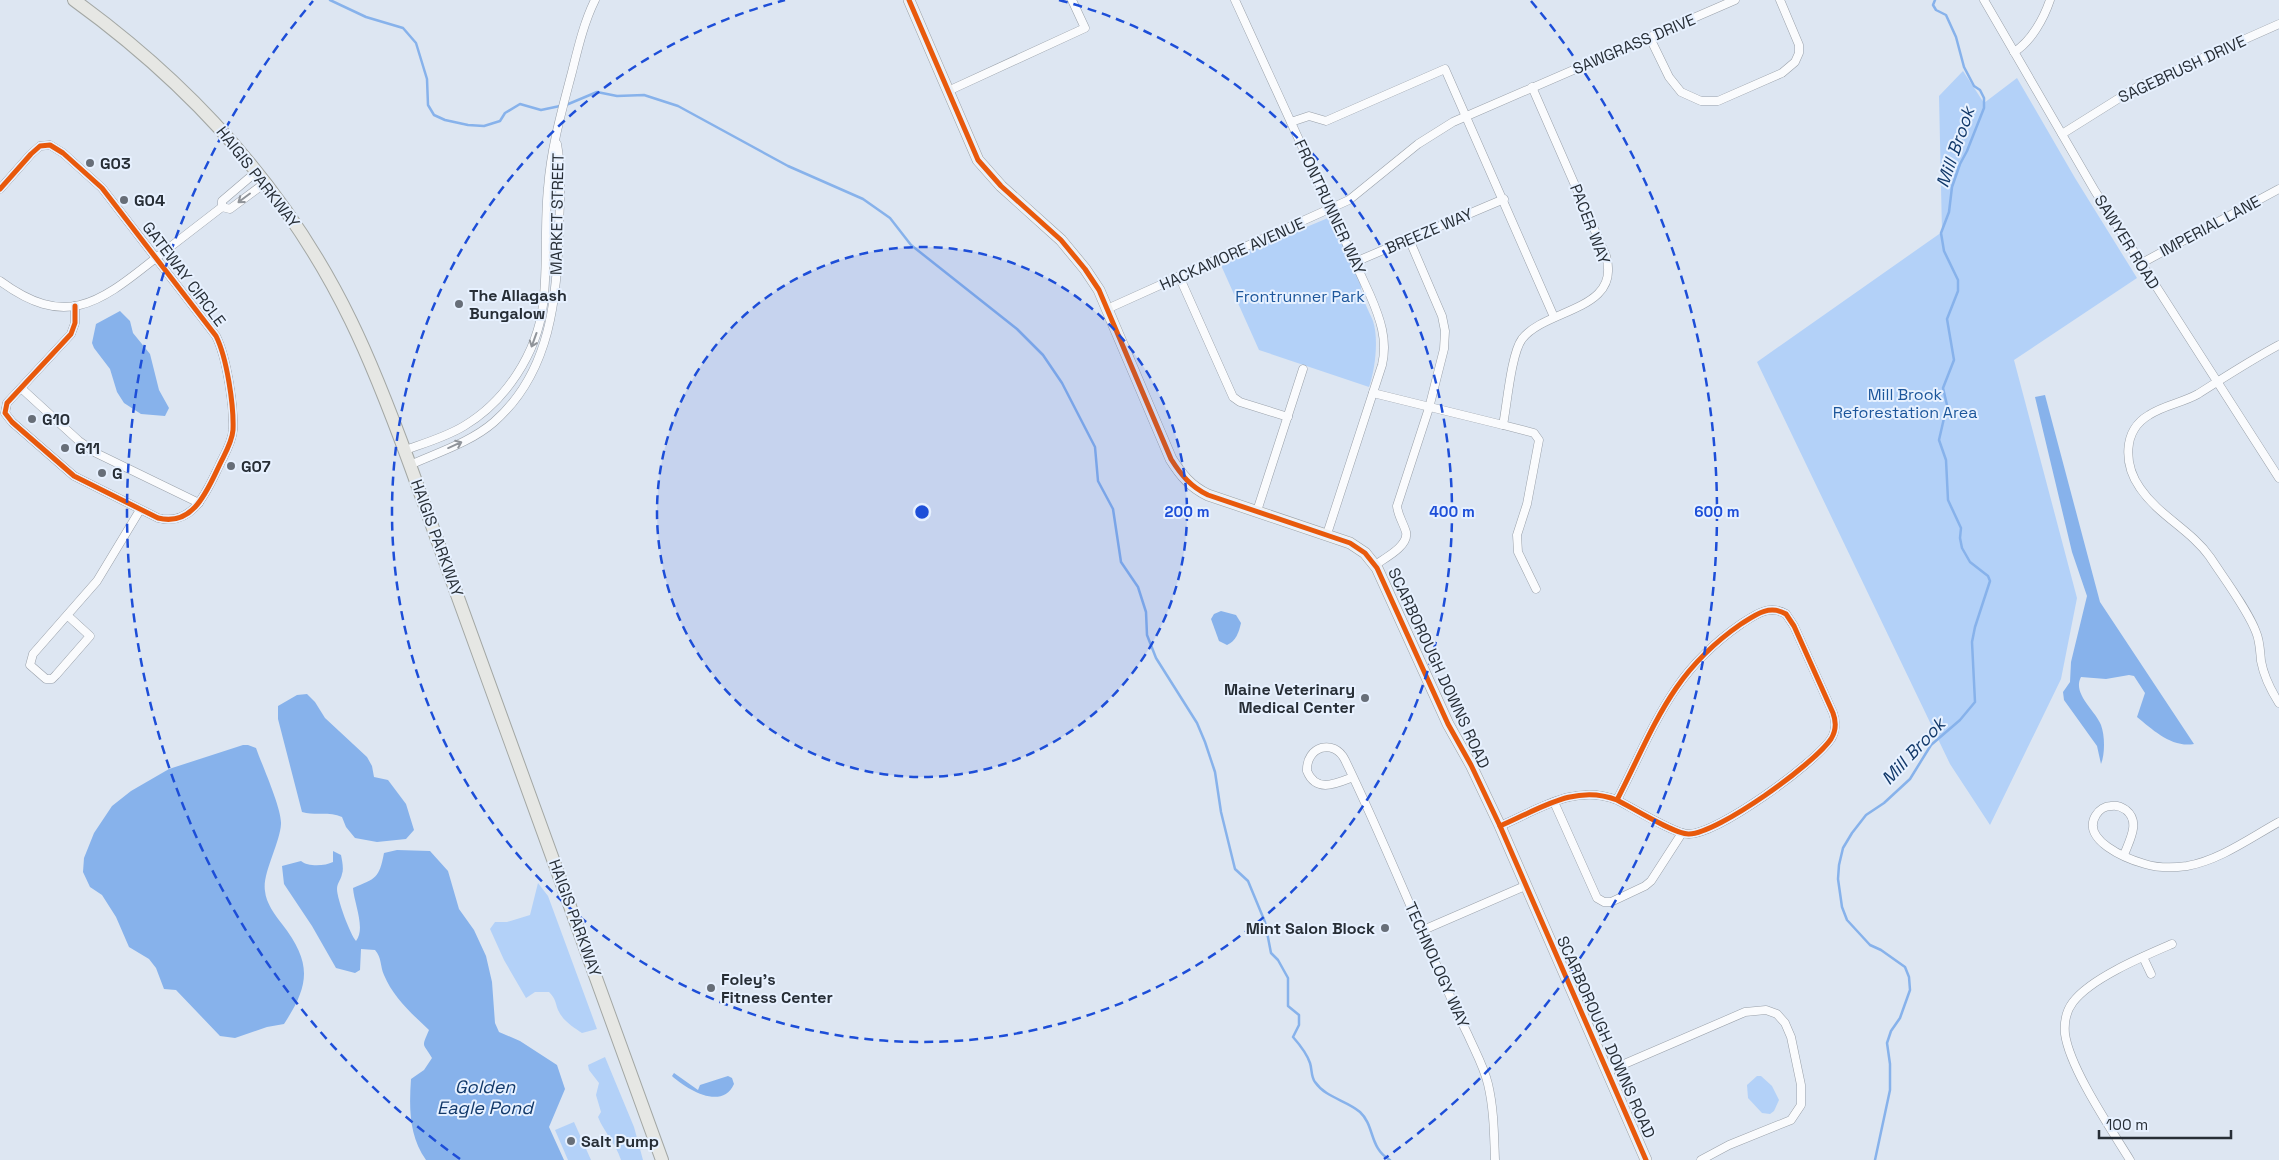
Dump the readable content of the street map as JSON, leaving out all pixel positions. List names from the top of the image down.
{
  "streets": {
    "main road": ["HAIGIS PARKWAY"],
    "street": [
      "SAWGRASS DRIVE",
      "SAGEBRUSH DRIVE",
      "FRONTRUNNER WAY",
      "MARKET STREET",
      "PACER WAY",
      "IMPERIAL LANE",
      "BREEZE WAY",
      "SAWYER ROAD",
      "HACKAMORE AVENUE",
      "GATEWAY CIRCLE",
      "SCARBOROUGH DOWNS ROAD",
      "TECHNOLOGY WAY"
    ]
  },
  "crossings": [
    ["SAWGRASS DRIVE", "PACER WAY"],
    ["SAWGRASS DRIVE", "HACKAMORE AVENUE"],
    ["SAGEBRUSH DRIVE", "SAWYER ROAD"],
    ["HAIGIS PARKWAY", "MARKET STREET"],
    ["FRONTRUNNER WAY", "BREEZE WAY"],
    ["FRONTRUNNER WAY", "HACKAMORE AVENUE"],
    ["FRONTRUNNER WAY", "SCARBOROUGH DOWNS ROAD"],
    ["PACER WAY", "HACKAMORE AVENUE"],
    ["IMPERIAL LANE", "SAWYER ROAD"],
    ["HACKAMORE AVENUE", "SCARBOROUGH DOWNS ROAD"]
  ],
  "water": ["Mill Brook", "Golden Eagle Pond"],
  "parks": ["Frontrunner Park", "Mill Brook Reforestation Area"],
  "places": [
    "G03",
    "G04",
    "The Allagash Bungalow",
    "G10",
    "G11",
    "G07",
    "G",
    "Maine Veterinary Medical Center",
    "Mint Salon Block",
    "Foley's Fitness Center",
    "Salt Pump"
  ],
  "scale_bar": "100 m",
  "rings": ["200 m", "400 m", "600 m"]
}
